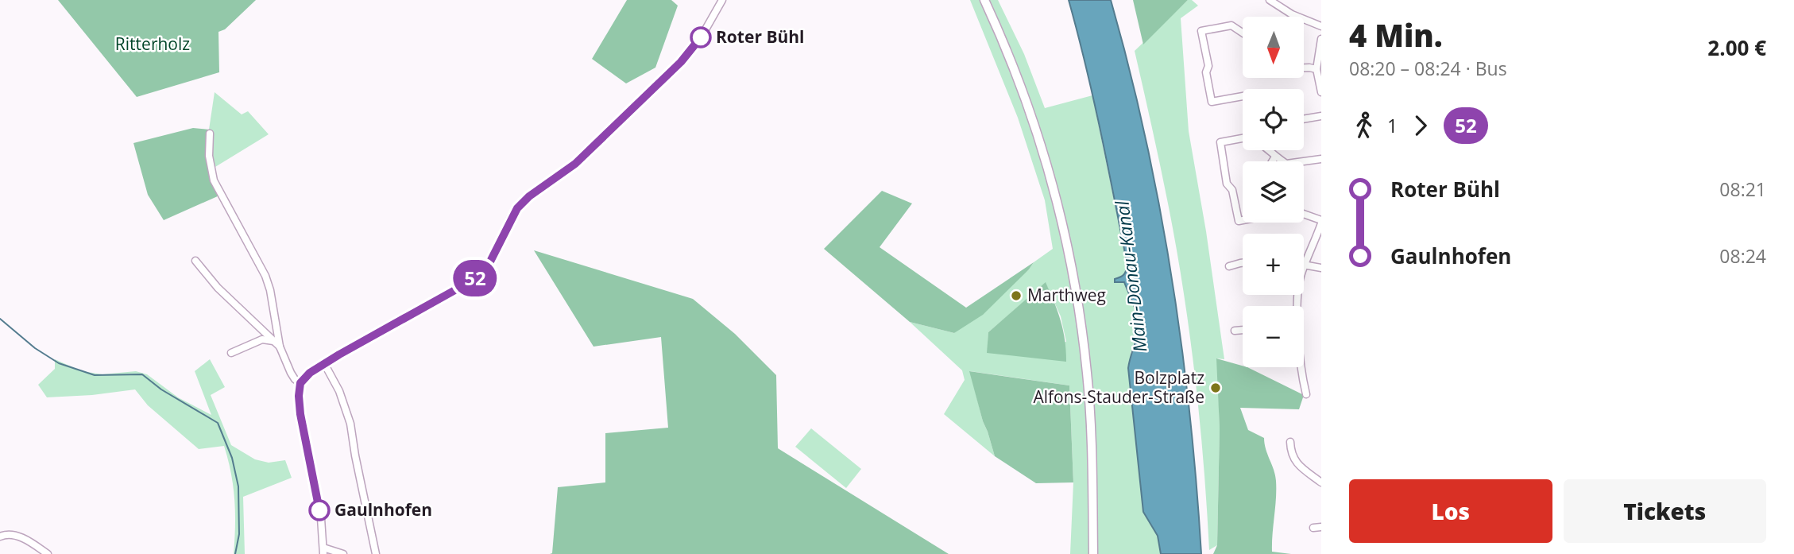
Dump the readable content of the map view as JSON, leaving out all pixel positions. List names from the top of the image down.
{
  "water": ["Main-Donau-Kanal"],
  "parks": ["Ritterholz"],
  "places": [
    "Roter Bühl",
    "Marthweg",
    "Bolzplatz Alfons-Stauder-Straße",
    "Gaulnhofen"
  ],
  "lines": ["bus line 52"],
  "north": "bottom",
  "page": {
    "on_map": "52",
    "heading": ["4 Min.", "08:20 – 08:24 · Bus", "2.00 €"],
    "map_buttons": ["+", "−"],
    "legs": ["1", "52"],
    "list": [
      {
        "name": "Roter Bühl",
        "value": "08:21"
      },
      {
        "name": "Gaulnhofen",
        "value": "08:24"
      }
    ],
    "buttons": ["Los", "Tickets"]
  }
}
